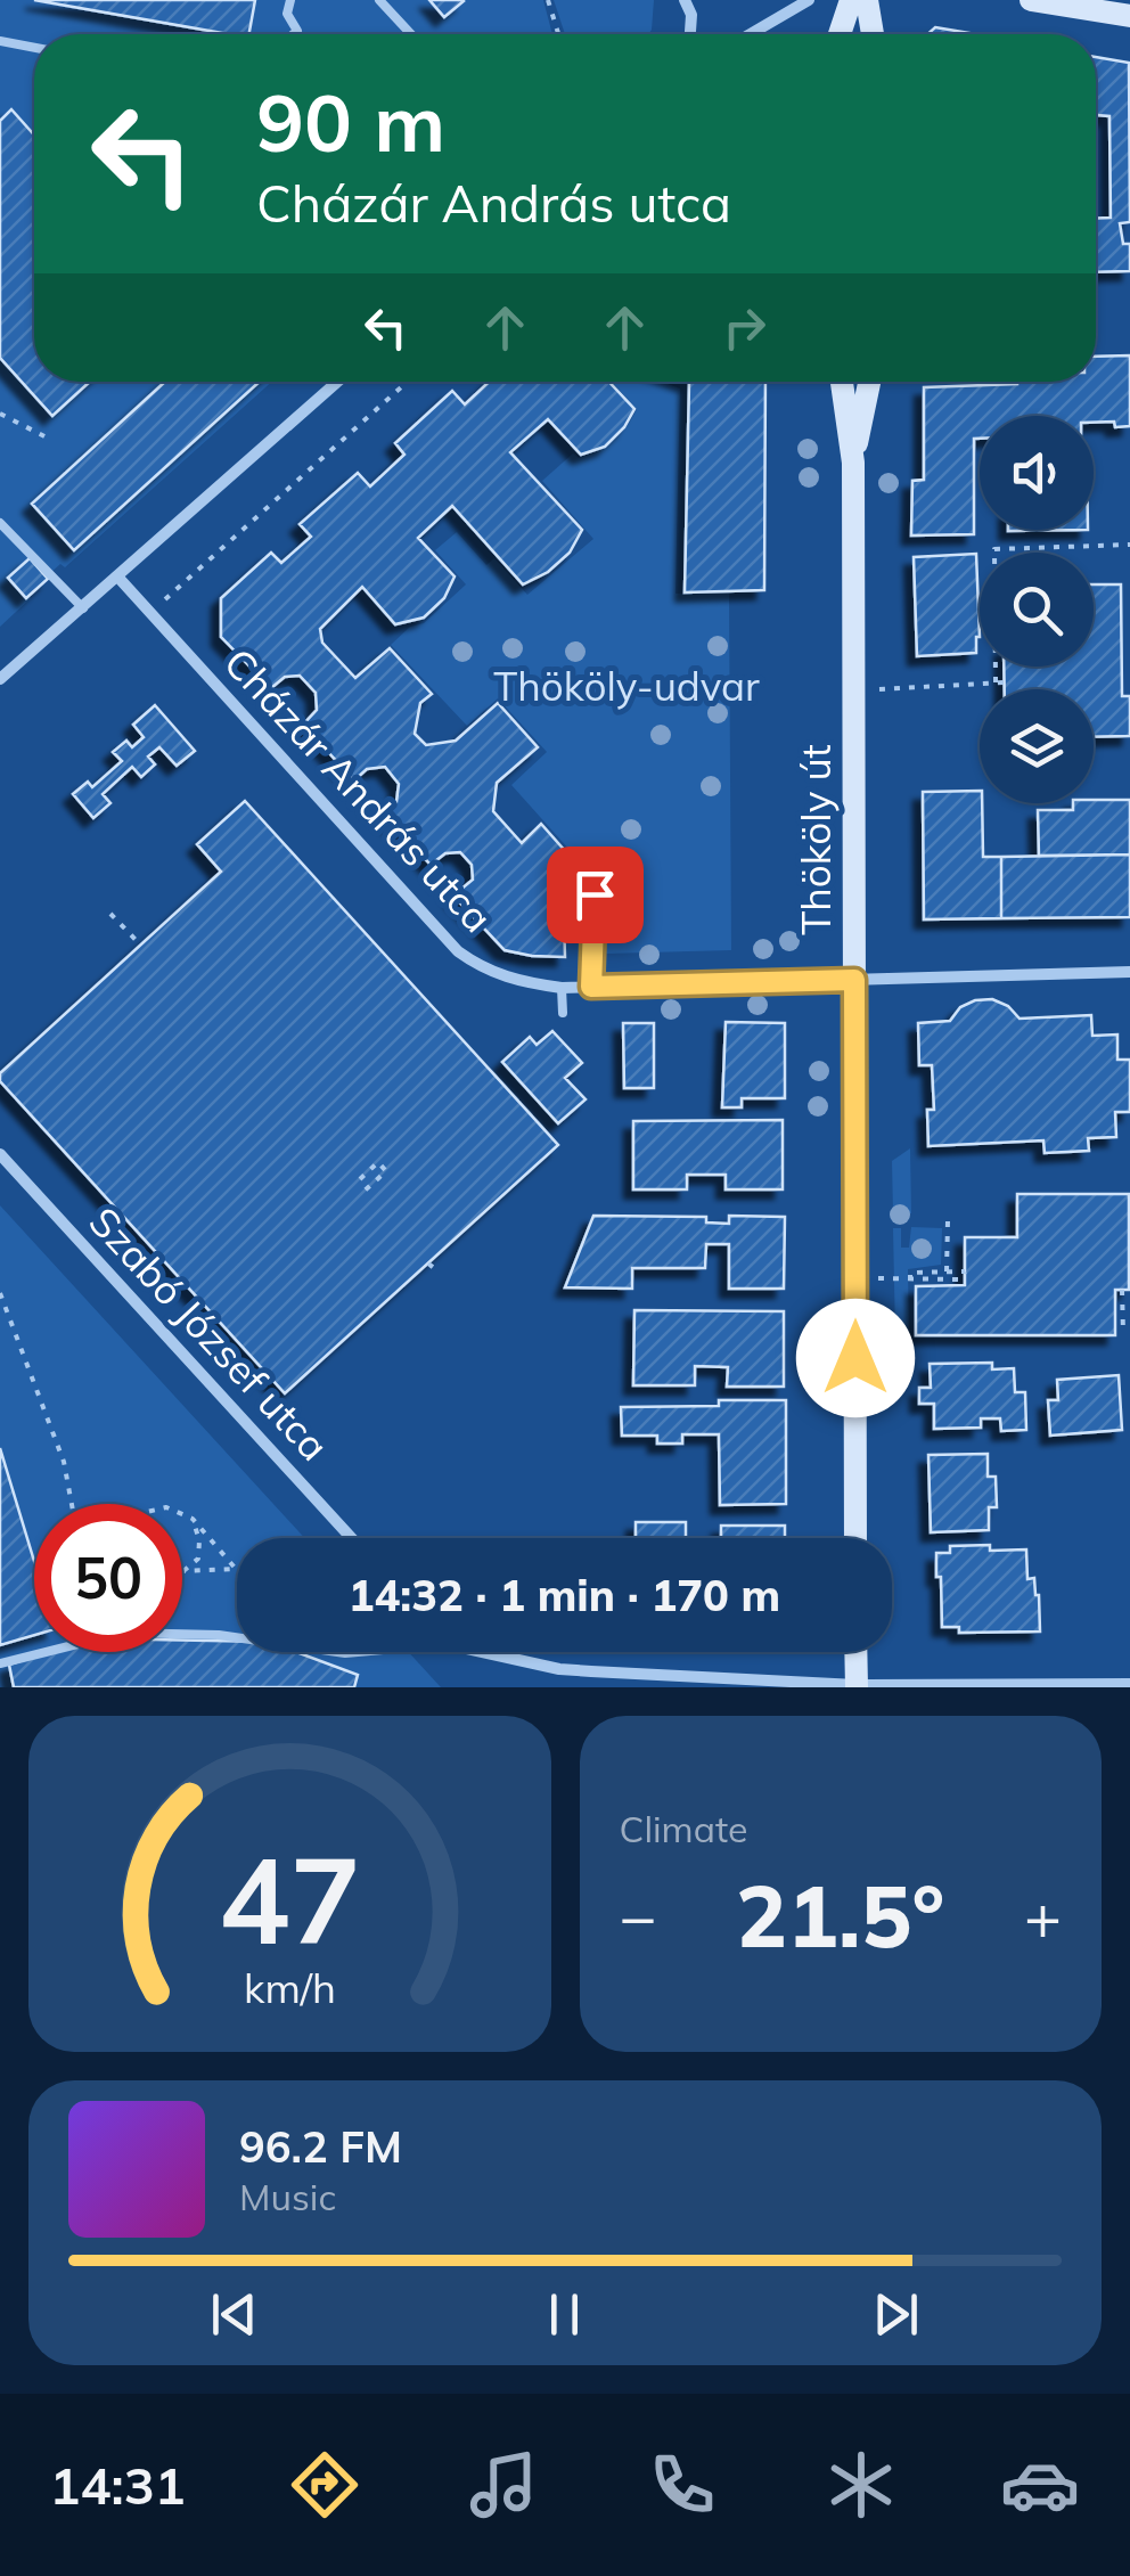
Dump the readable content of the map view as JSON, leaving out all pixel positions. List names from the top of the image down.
{
  "streets": {
    "main road": ["Thököly út"],
    "street": ["Cházár András utca", "Szabó József utca"]
  },
  "crossings": [
    ["Cházár András utca", "Thököly út"]
  ],
  "parks": ["Thököly-udvar"],
  "page": {
    "turn": ["90 m", "Cházár András utca"],
    "limit": "50",
    "trip": "14:32 · 1 min · 170 m",
    "tile": "Climate",
    "heat": ["−", "21.5°", "+"],
    "song": ["96.2 FM", "Music"],
    "tabs": "14:31",
    "gauge": ["47", "km/h"]
  }
}
